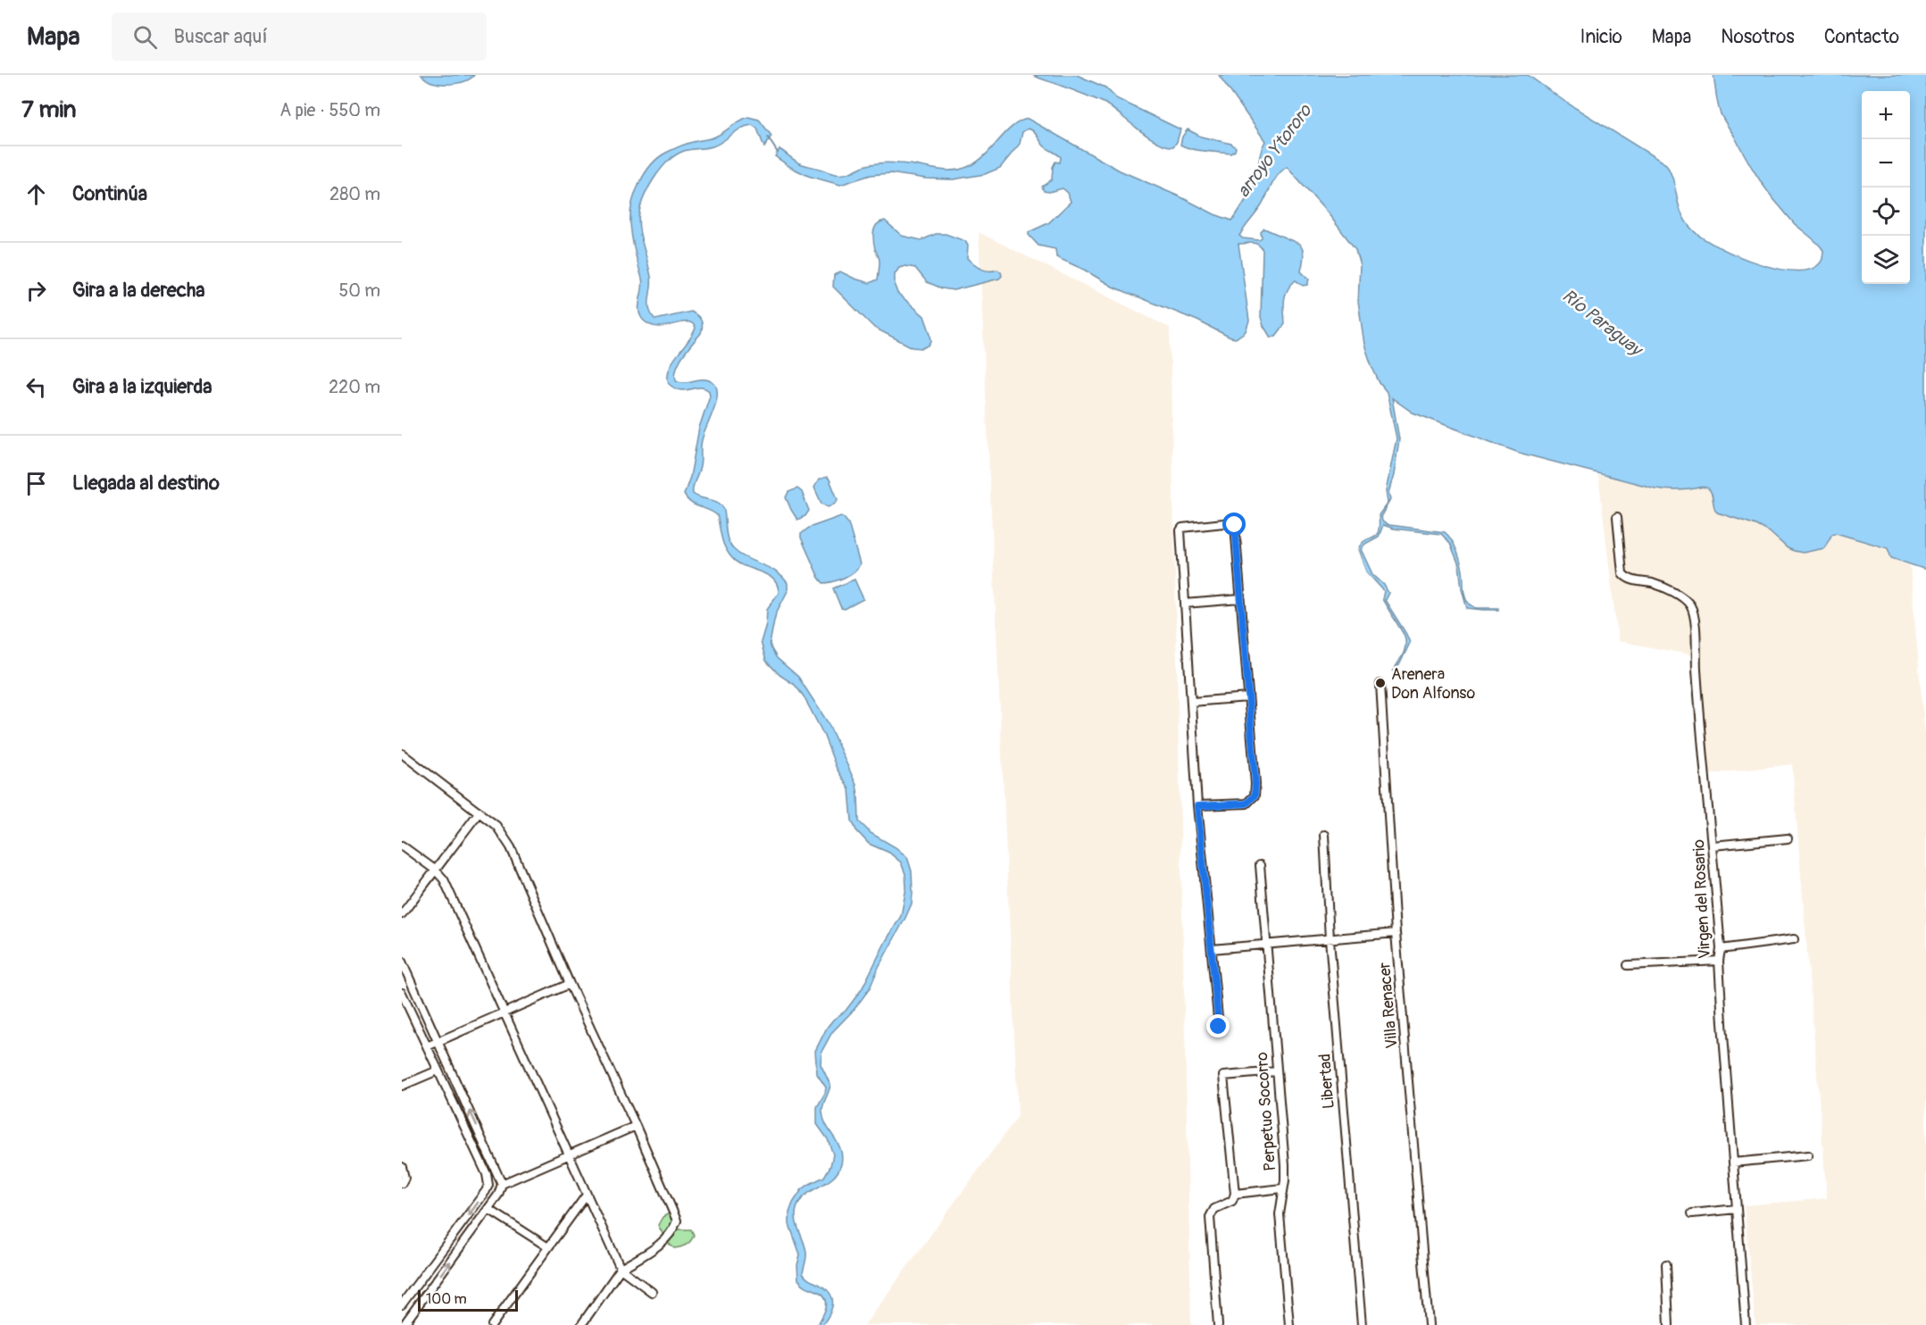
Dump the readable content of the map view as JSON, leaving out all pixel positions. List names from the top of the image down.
{
  "streets": {
    "street": [
      "Virgen del Rosario",
      "Villa Renacer",
      "Libertad",
      "Perpetuo Socorro"
    ]
  },
  "water": ["arroyo Ytororo", "Río Paraguay"],
  "places": ["Arenera Don Alfonso"],
  "scale_bar": "100 m",
  "page": {
    "header": "Mapa",
    "search": "Buscar aquí",
    "nav": [
      "Inicio",
      "Mapa",
      "Nosotros",
      "Contacto"
    ],
    "heading": ["7 min", "A pie · 550 m"],
    "map_buttons": ["+", "−"],
    "list": [
      ["Continúa", "280 m"],
      ["Gira a la derecha", "50 m"],
      ["Gira a la izquierda", "220 m"],
      "Llegada al destino"
    ],
    "scale": "100 m"
  }
}
